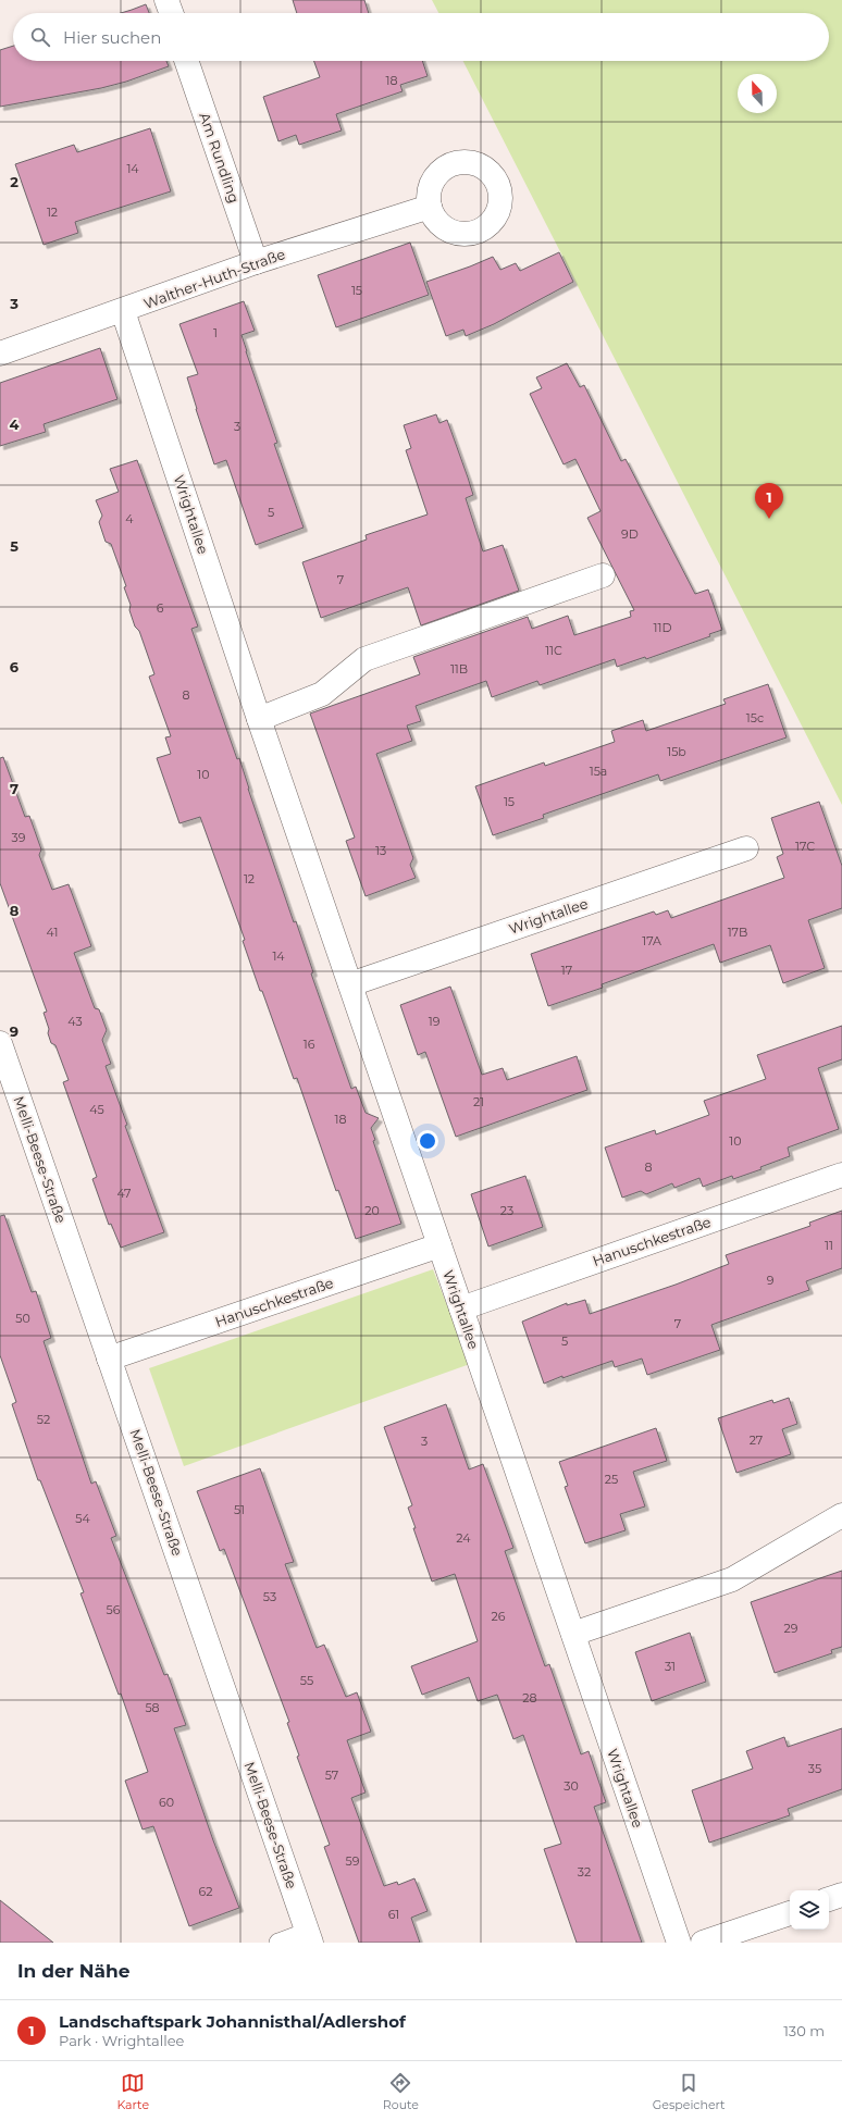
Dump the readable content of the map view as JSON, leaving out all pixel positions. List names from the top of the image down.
{
  "streets": {
    "street": [
      "Am Rundling",
      "Walther-Huth-Straße",
      "Wrightallee",
      "Melli-Beese-Straße",
      "Hanuschkestraße"
    ]
  },
  "crossings": [
    ["Am Rundling", "Walther-Huth-Straße"],
    ["Walther-Huth-Straße", "Wrightallee"],
    ["Wrightallee", "Hanuschkestraße"],
    ["Melli-Beese-Straße", "Hanuschkestraße"]
  ],
  "house_numbers": [
    "18",
    "14",
    "12",
    "15",
    "1",
    "3",
    "5",
    "4",
    "9D",
    "7",
    "6",
    "11D",
    "11C",
    "11B",
    "8",
    "15c",
    "15b",
    "15a",
    "10",
    "15",
    "39",
    "17C",
    "13",
    "12",
    "41",
    "17B",
    "17A",
    "14",
    "17",
    "43",
    "19",
    "16",
    "21",
    "45",
    "18",
    "10",
    "8",
    "47",
    "20",
    "23",
    "11",
    "9",
    "50",
    "7",
    "5",
    "52",
    "27",
    "3",
    "25",
    "51",
    "54",
    "24",
    "53",
    "56",
    "26",
    "29",
    "31",
    "55",
    "28",
    "58",
    "35",
    "57",
    "30",
    "60",
    "59",
    "32",
    "62",
    "61"
  ],
  "north": "top",
  "page": {
    "search": "Hier suchen",
    "pins": "1",
    "heading": "In der Nähe",
    "list": [
      {
        "mark": "1",
        "name": "Landschaftspark Johannisthal/Adlershof",
        "note": "Park · Wrightallee",
        "value": "130 m"
      }
    ],
    "nav": ["Karte", "Route", "Gespeichert"]
  },
  "grid": {
    "rows": [
      "2",
      "3",
      "4",
      "5",
      "6",
      "7",
      "8",
      "9"
    ]
  }
}
